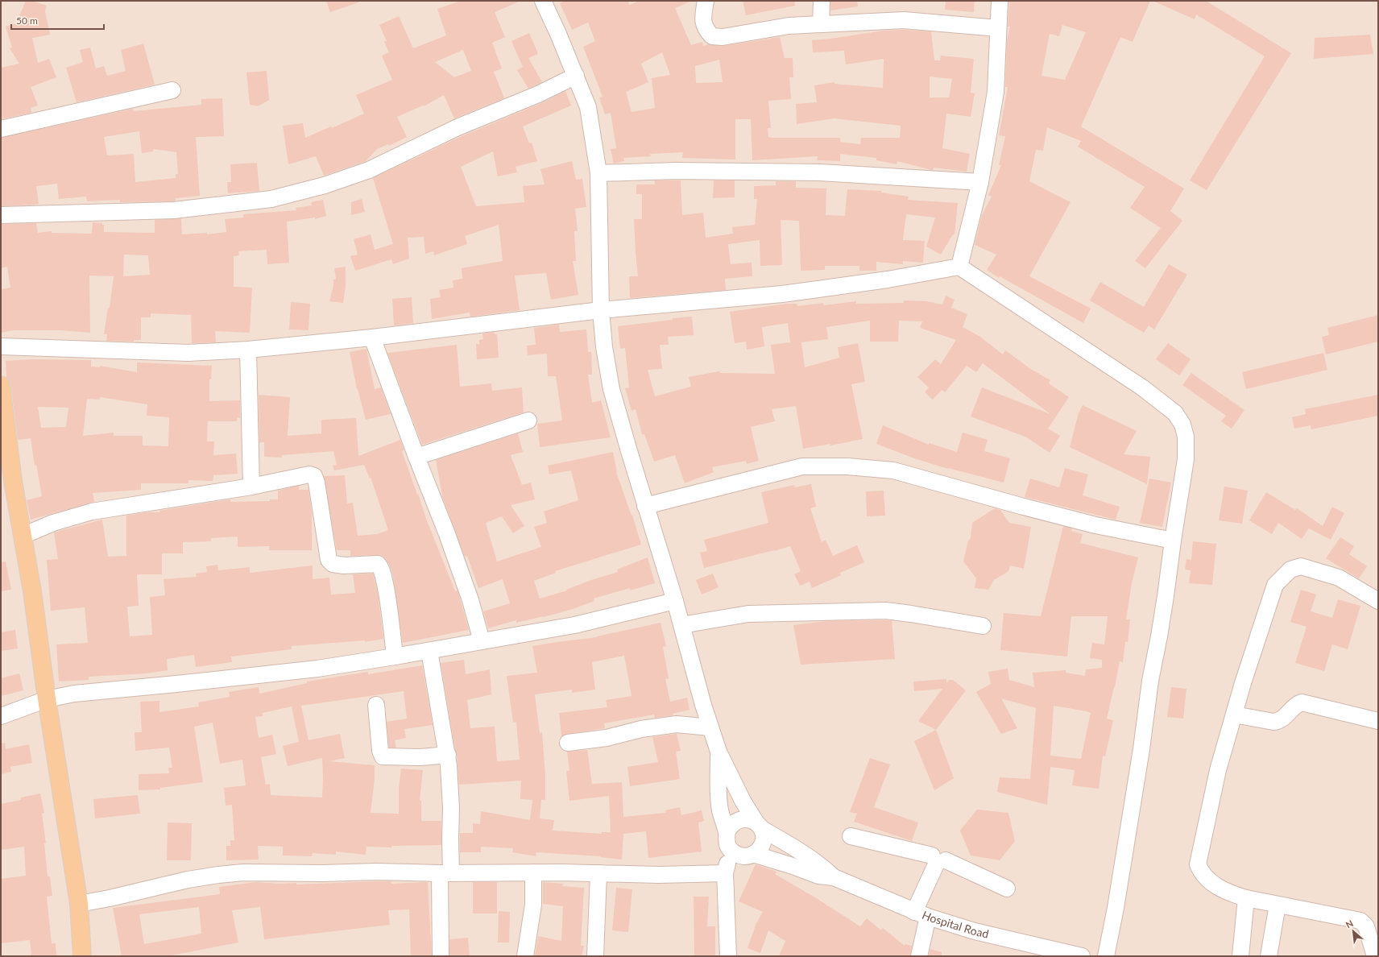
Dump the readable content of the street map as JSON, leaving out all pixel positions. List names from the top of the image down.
{
  "streets": {
    "street": ["Hospital Road"]
  },
  "scale_bar": "50 m",
  "north": "top left"
}
